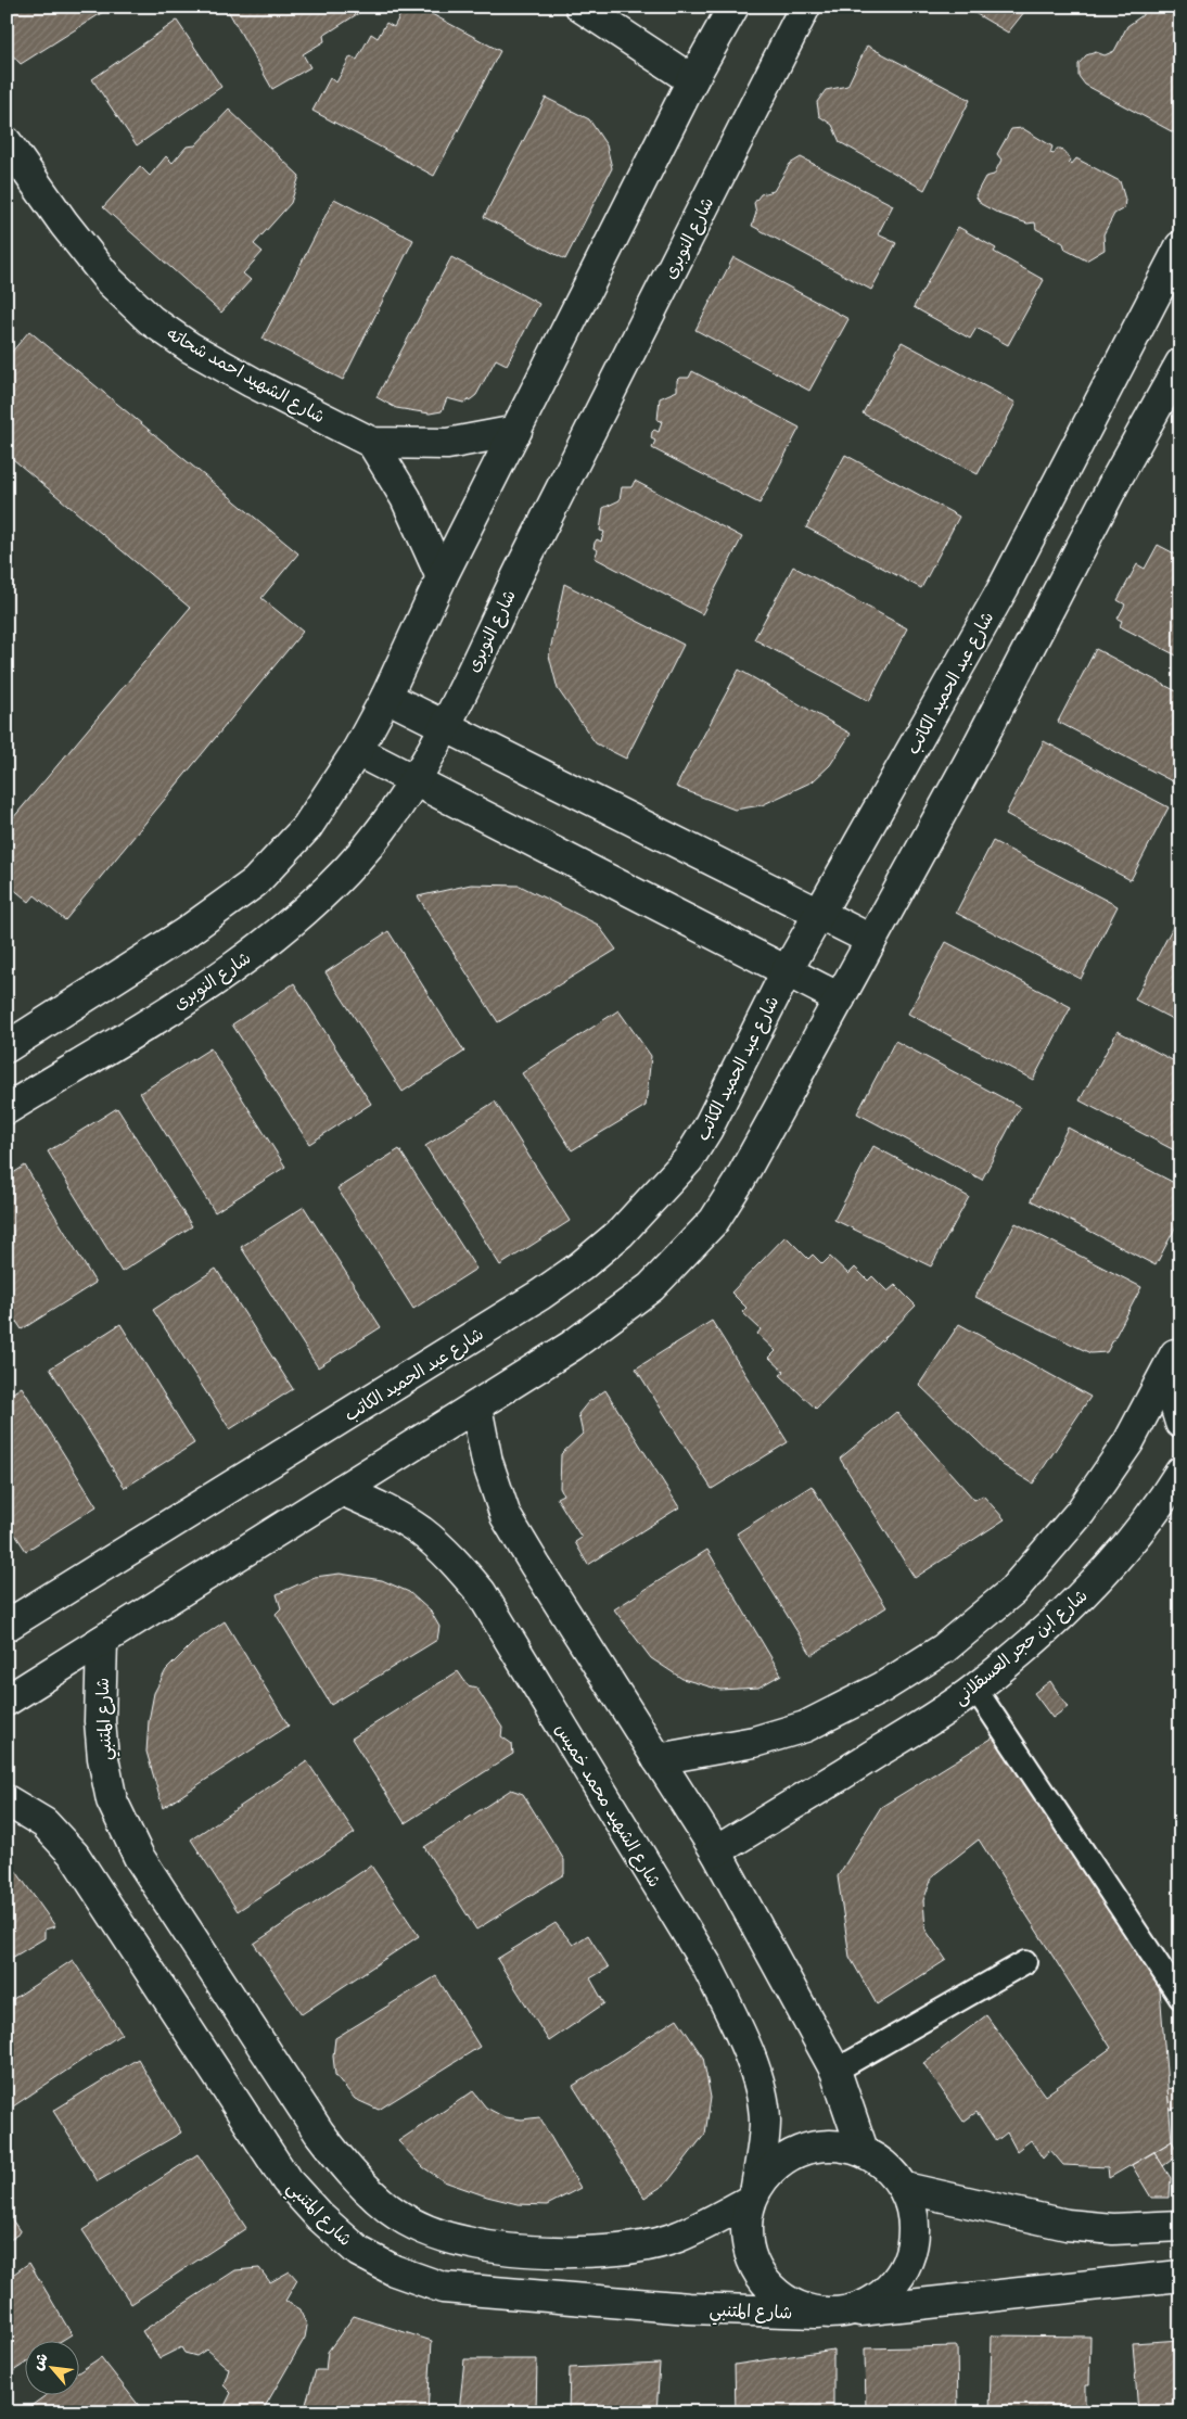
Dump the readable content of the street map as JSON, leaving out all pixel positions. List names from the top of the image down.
{
  "streets": {
    "street": [
      "شارع النوبرى",
      "شارع الشهيد احمد شحاته",
      "شارع عبد الحميد الكاتب",
      "شارع ابن حجر العسقلانى",
      "شارع المتنبي",
      "شارع الشهيد محمد خميس"
    ]
  },
  "crossings": [
    ["شارع المتنبي", "شارع الشهيد محمد خميس"]
  ],
  "north": "top left"
}
